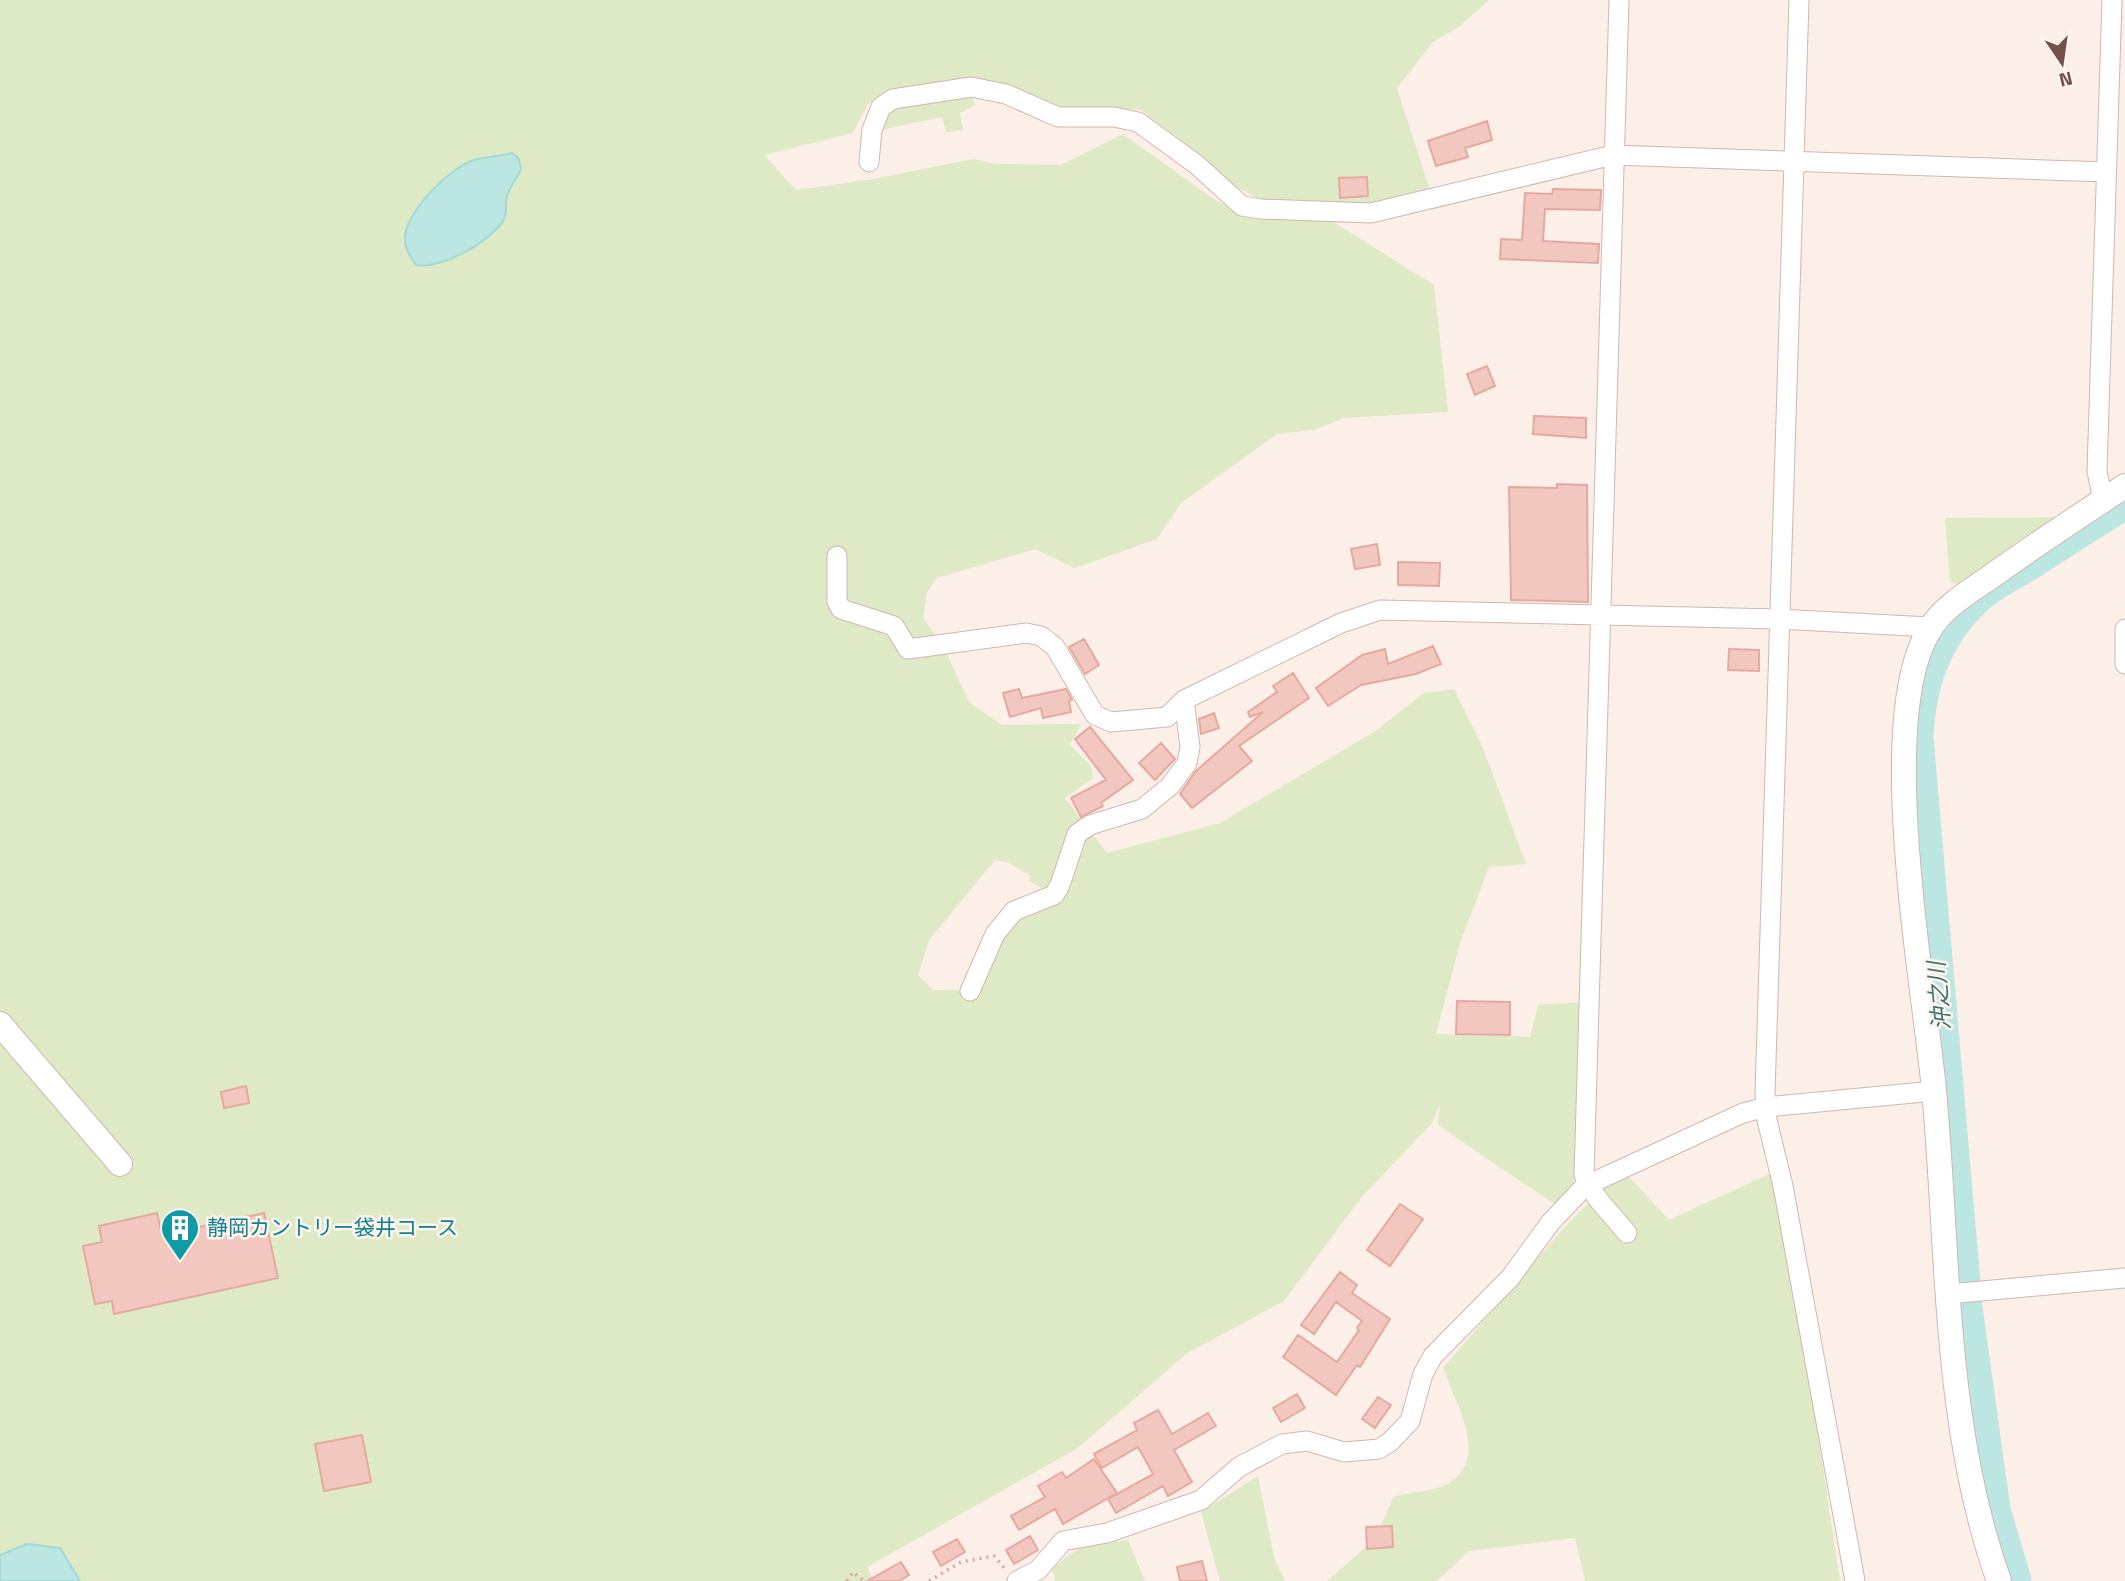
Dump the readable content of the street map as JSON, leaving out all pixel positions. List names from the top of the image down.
{
  "water": ["沖之川"],
  "places": {
    "building": ["静岡カントリー袋井コース"]
  },
  "north": "bottom"
}
